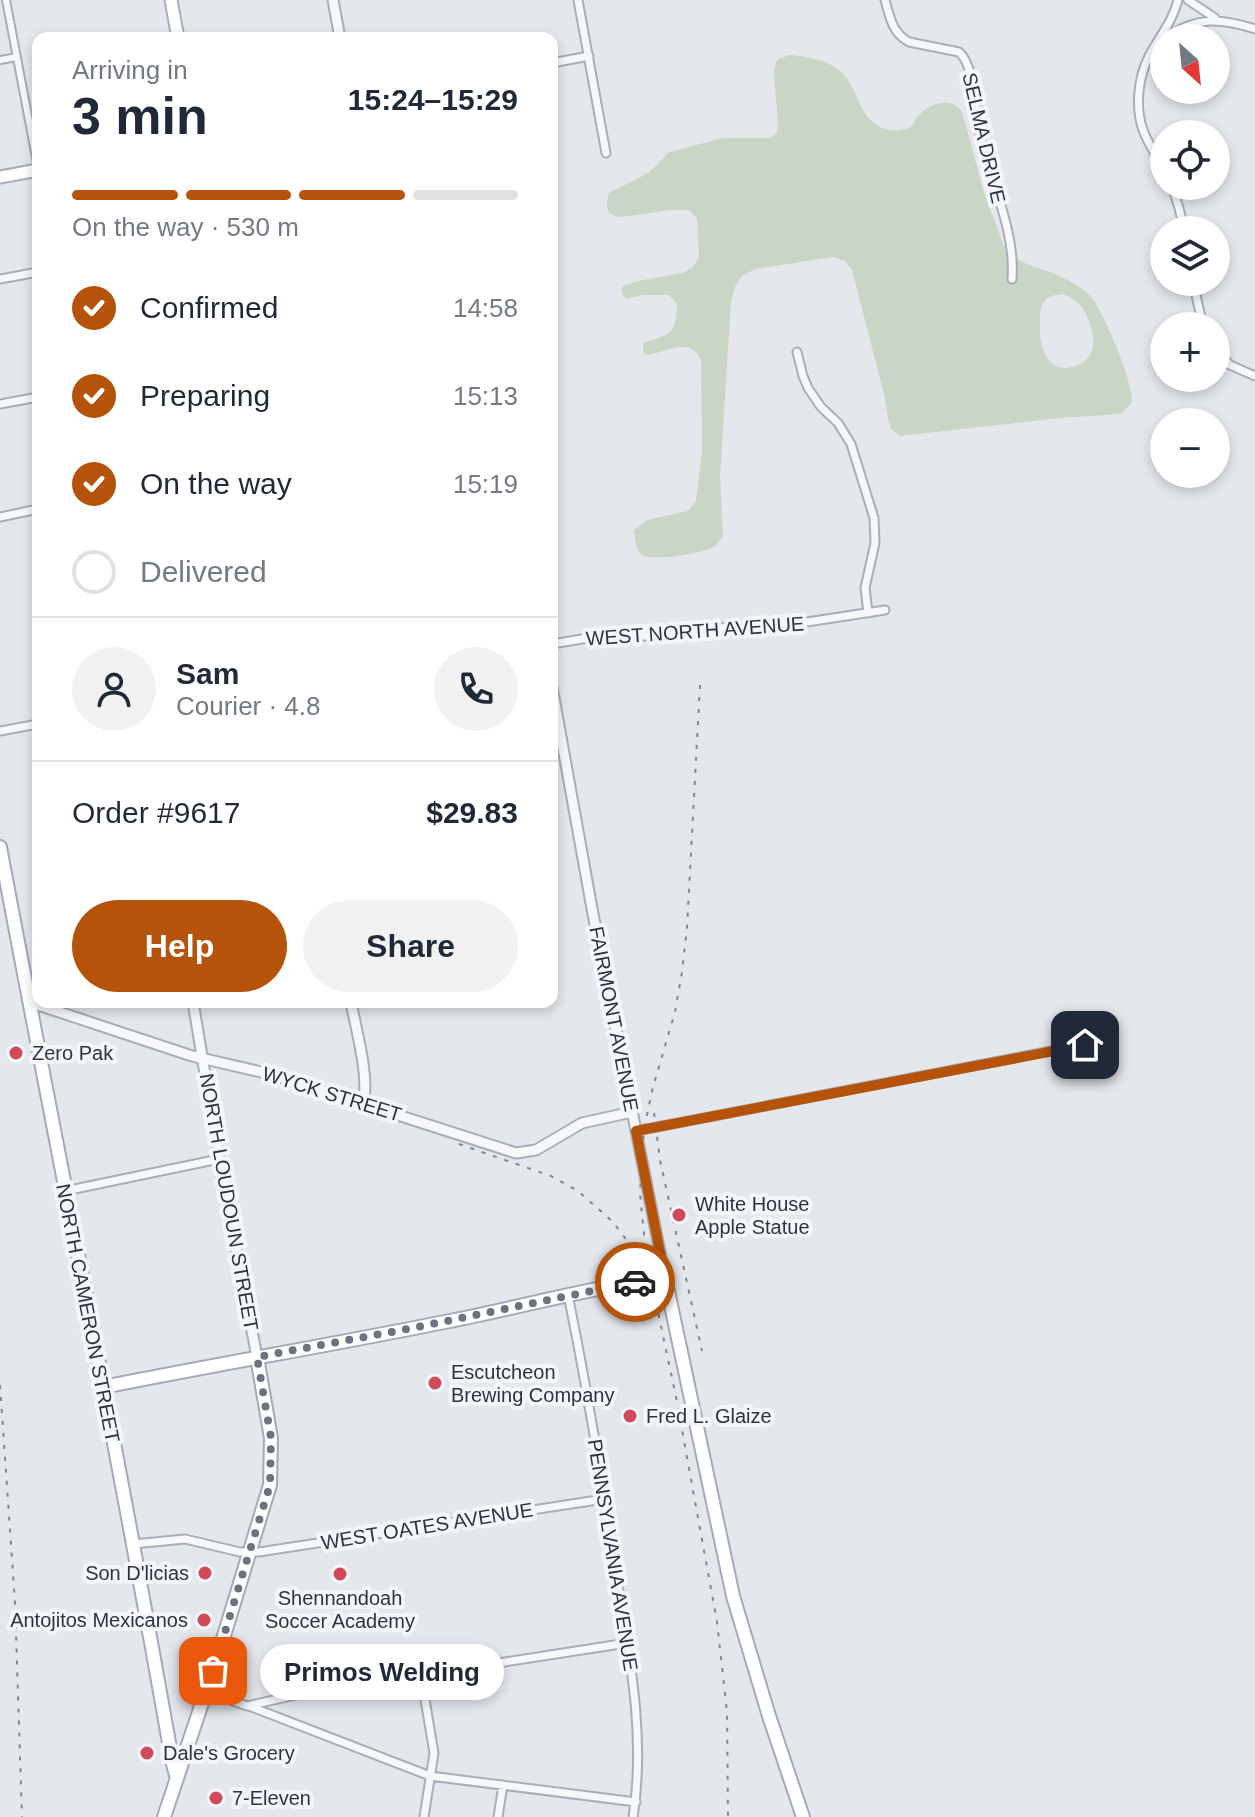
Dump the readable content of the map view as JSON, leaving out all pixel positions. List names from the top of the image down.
{
  "streets": {
    "main road": ["FAIRMONT AVENUE", "NORTH LOUDOUN STREET", "NORTH CAMERON STREET"],
    "street": [
      "SELMA DRIVE",
      "WEST NORTH AVENUE",
      "WYCK STREET",
      "WEST OATES AVENUE",
      "PENNSYLVANIA AVENUE"
    ]
  },
  "crossings": [
    ["FAIRMONT AVENUE", "WYCK STREET"],
    ["WYCK STREET", "NORTH LOUDOUN STREET"],
    ["WYCK STREET", "NORTH CAMERON STREET"],
    ["NORTH LOUDOUN STREET", "NORTH CAMERON STREET"],
    ["NORTH LOUDOUN STREET", "WEST OATES AVENUE"],
    ["WEST OATES AVENUE", "PENNSYLVANIA AVENUE"]
  ],
  "places": [
    "Zero Pak",
    "White House Apple Statue",
    "Escutcheon Brewing Company",
    "Fred L. Glaize",
    "Son D'licias",
    "Shennandoah Soccer Academy",
    "Antojitos Mexicanos",
    "Primos Welding",
    "Dale's Grocery",
    "7-Eleven"
  ],
  "north": "bottom right",
  "page": {
    "map_buttons": ["+", "−"],
    "heading": ["3 min", "Arriving in", "15:24–15:29"],
    "panel": [
      "Sam",
      "Courier · 4.8",
      "Order #9617",
      "$29.83"
    ],
    "bar": "On the way · 530 m",
    "list": [
      ["Confirmed", "14:58"],
      ["Preparing", "15:13"],
      ["On the way", "15:19"],
      "Delivered"
    ],
    "buttons": ["Help", "Share"],
    "bubble": "Primos Welding"
  }
}
